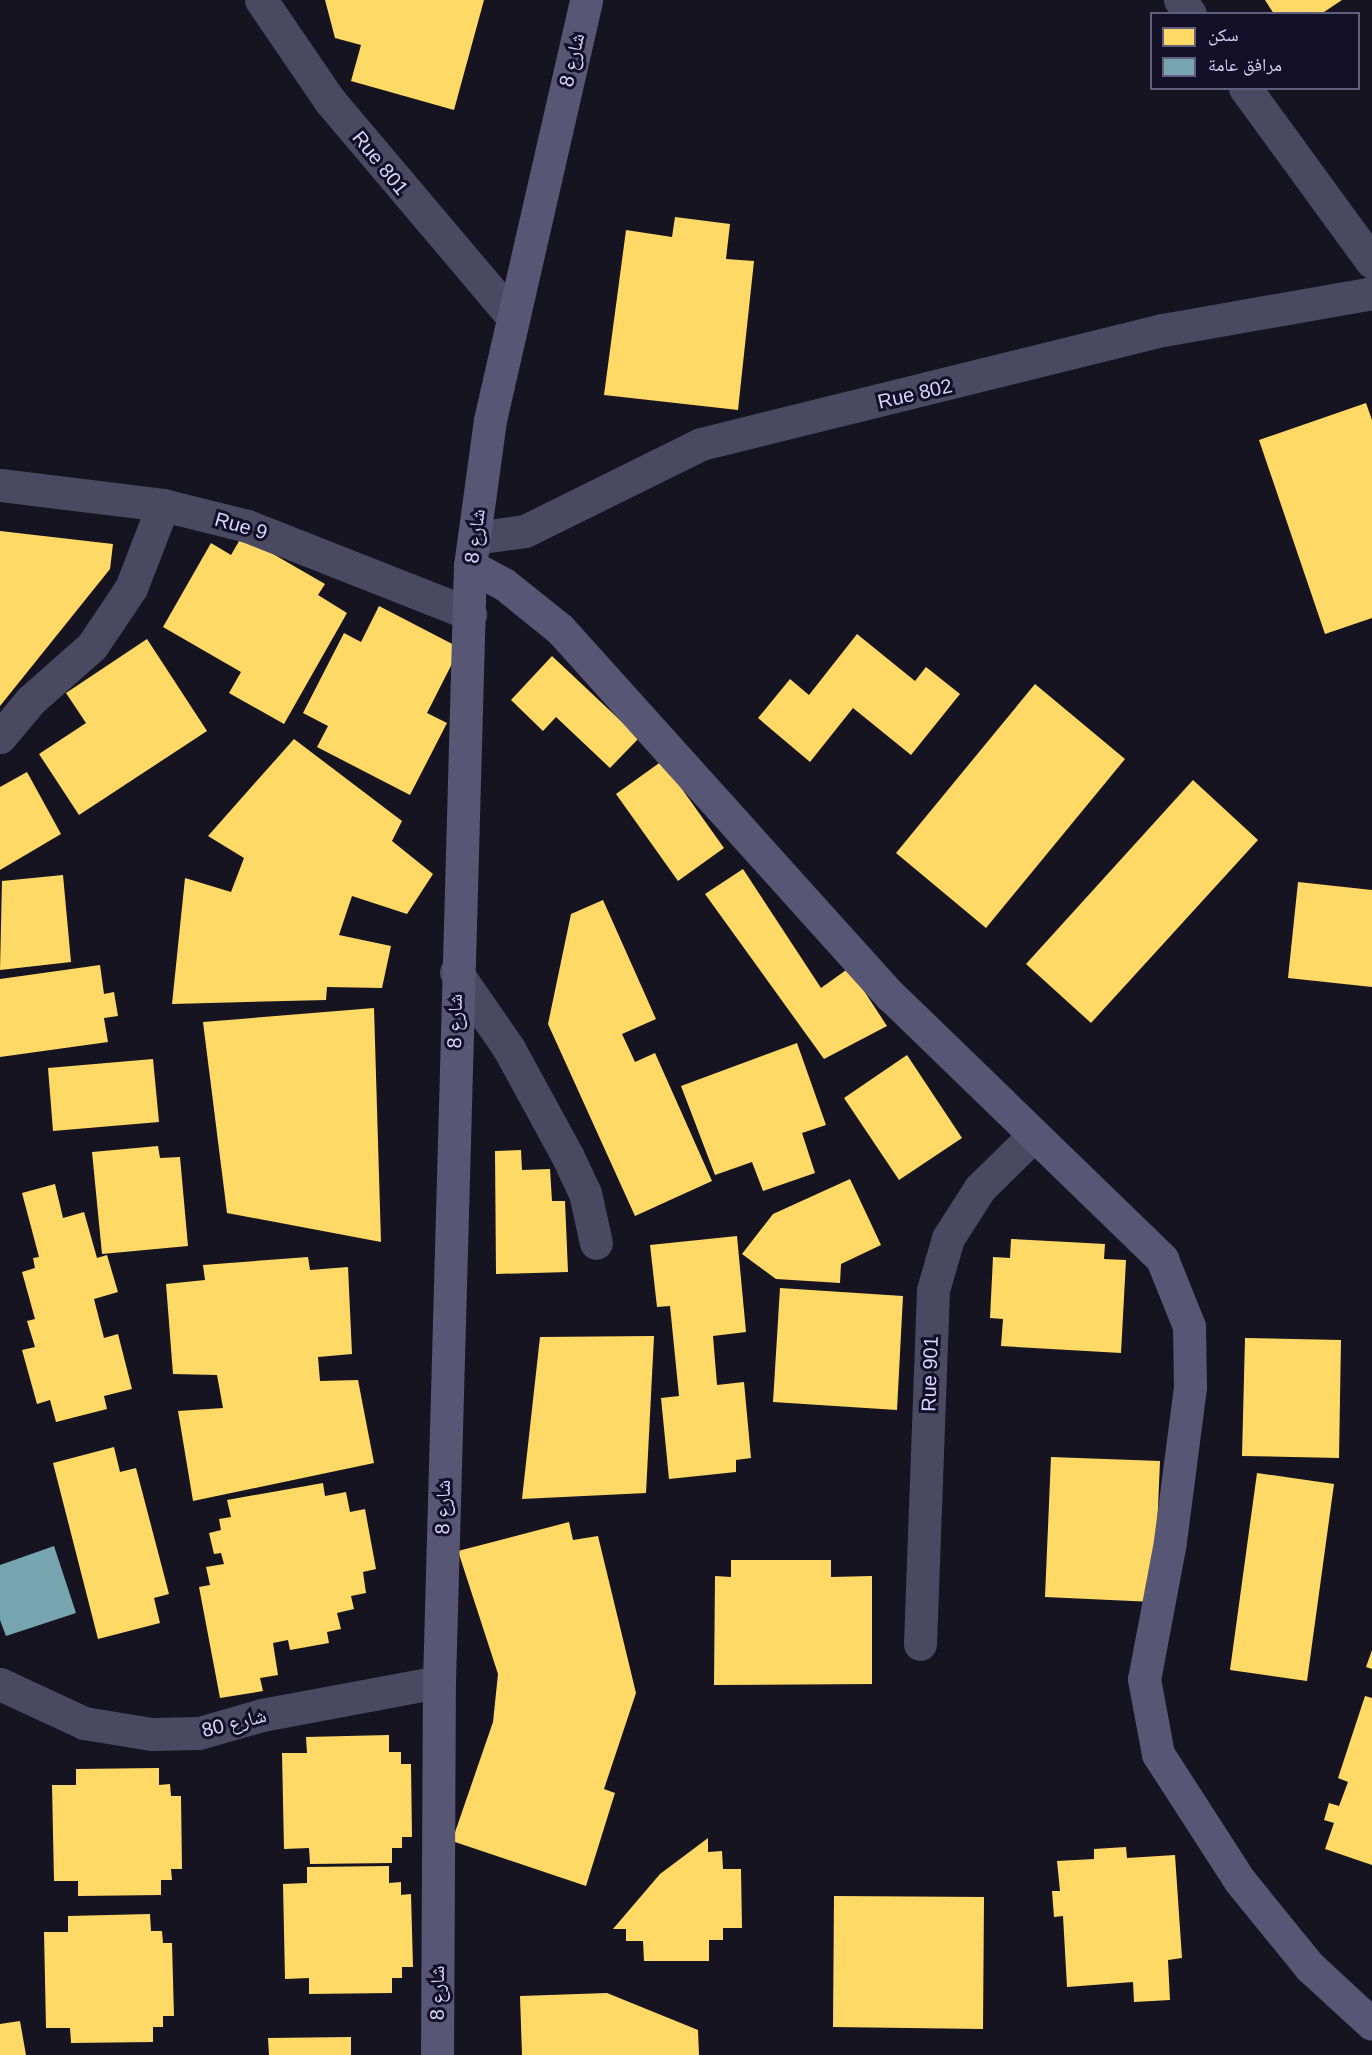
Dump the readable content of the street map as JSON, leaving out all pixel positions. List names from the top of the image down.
{
  "streets": {
    "street": [
      "شارع 8",
      "Rue 801",
      "Rue 802",
      "Rue 9",
      "Rue 901",
      "شارع 80"
    ]
  },
  "crossings": [
    ["شارع 8", "Rue 801"],
    ["شارع 8", "Rue 802"],
    ["شارع 8", "Rue 9"],
    ["شارع 8", "شارع 80"]
  ],
  "legend": ["سكن", "مرافق عامة"]
}
